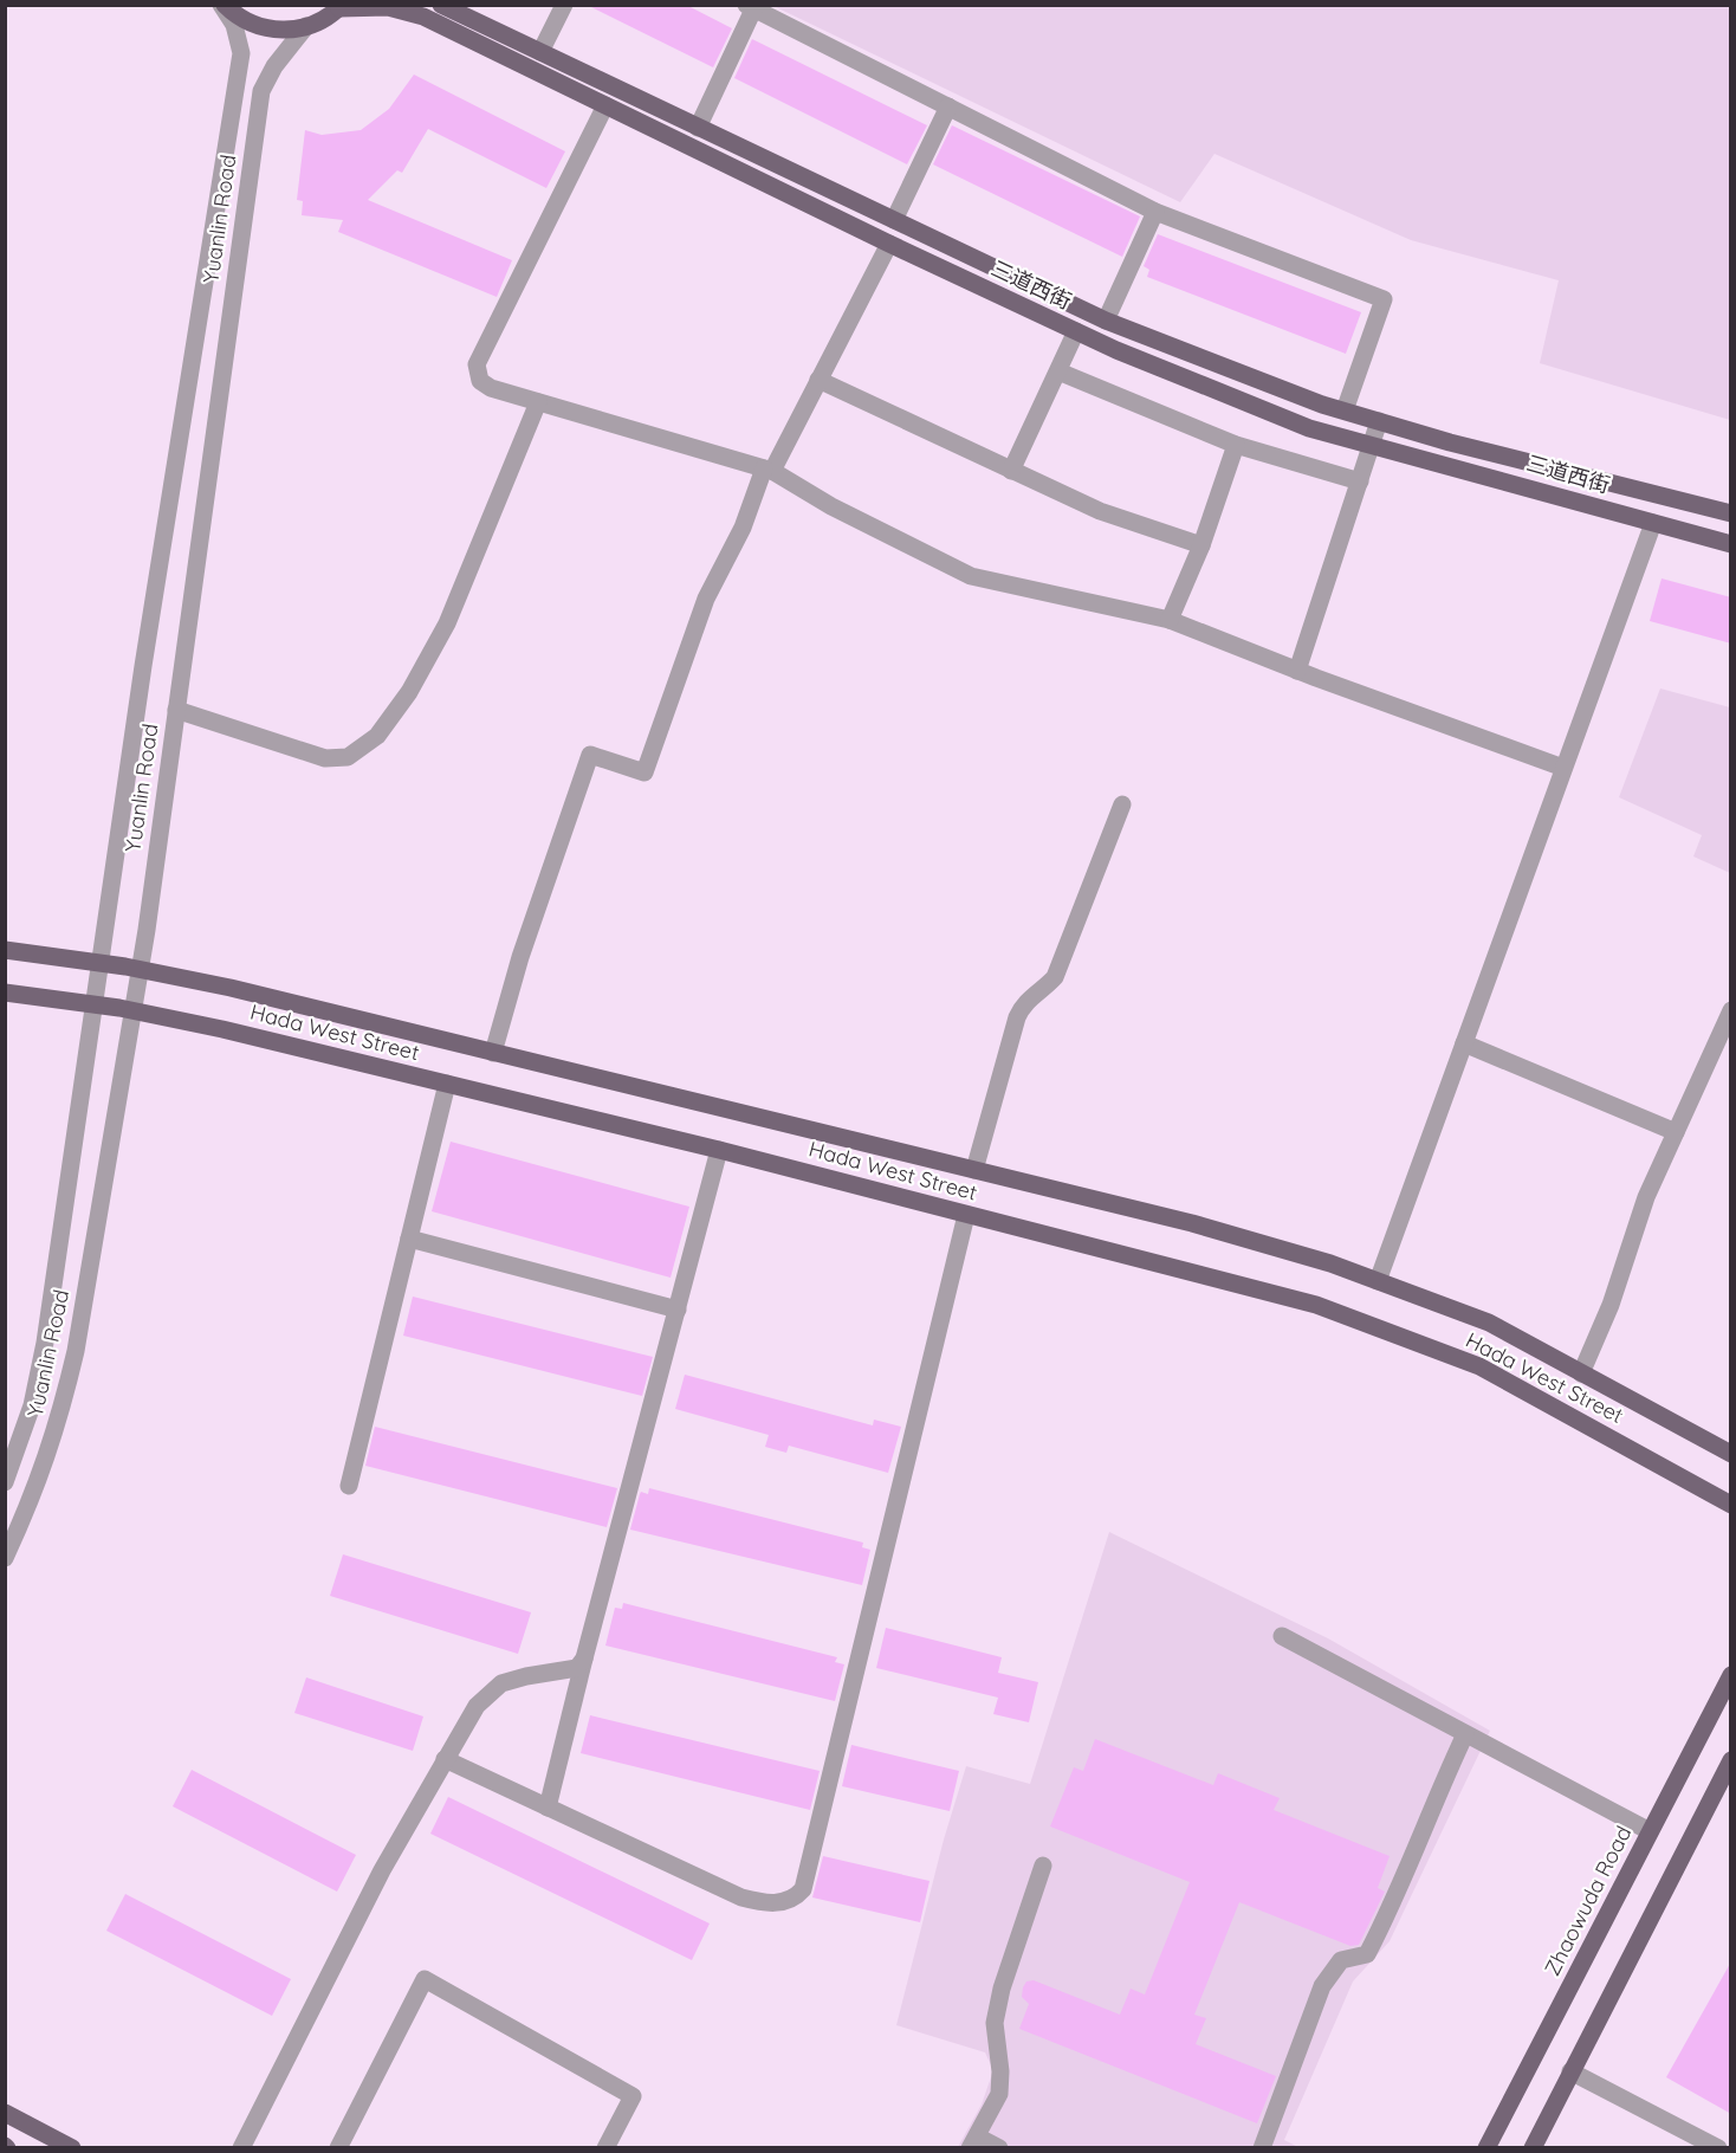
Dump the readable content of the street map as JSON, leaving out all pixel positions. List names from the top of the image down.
{
  "streets": {
    "main road": ["三道西街", "Hada West Street", "Zhaowuda Road"],
    "street": ["Yuanlin Road"]
  },
  "crossings": [
    ["Yuanlin Road", "Hada West Street"]
  ]
}
